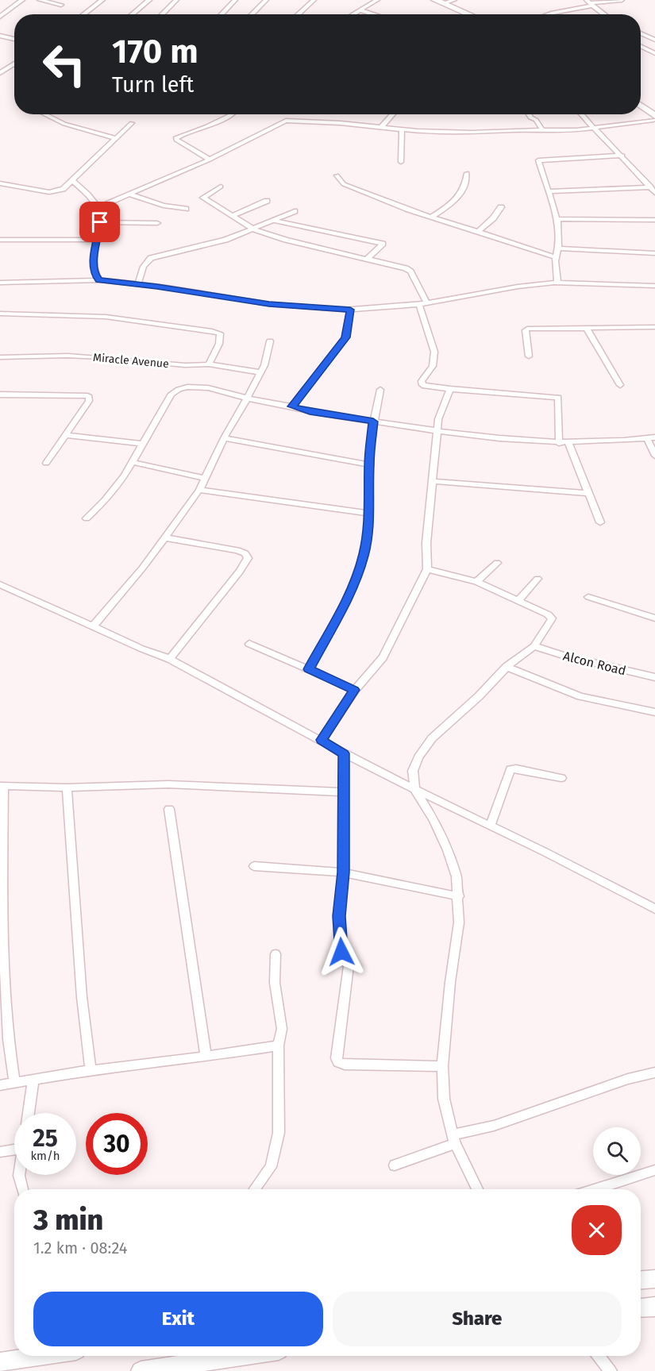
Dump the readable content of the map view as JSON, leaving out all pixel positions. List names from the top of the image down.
{
  "streets": {
    "street": ["Miracle Avenue", "Alcon Road"]
  },
  "page": {
    "turn": ["170 m", "Turn left"],
    "speed": "25 km/h",
    "limit": "30",
    "heading": ["3 min", "1.2 km · 08:24"],
    "buttons": ["Exit", "Share"]
  }
}
